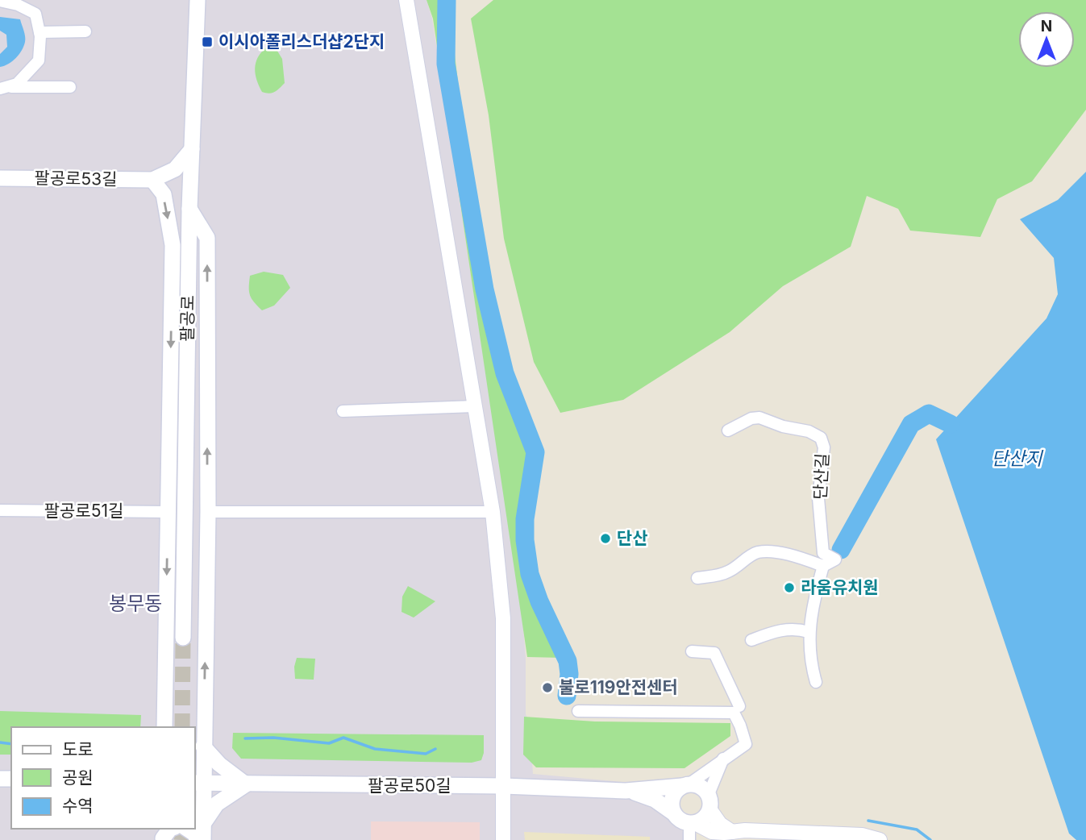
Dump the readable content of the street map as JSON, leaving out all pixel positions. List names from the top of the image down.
{
  "streets": {
    "main road": ["팔공로53길", "팔공로", "팔공로50길"],
    "street": ["단산길", "팔공로51길"]
  },
  "districts": ["봉무동"],
  "water": ["단산지"],
  "places": {
    "transit": ["이시아폴리스더샵2단지"],
    "other": ["단산", "라움유치원", "불로119안전센터"]
  },
  "legend": ["도로", "공원", "수역"],
  "north": "top"
}
